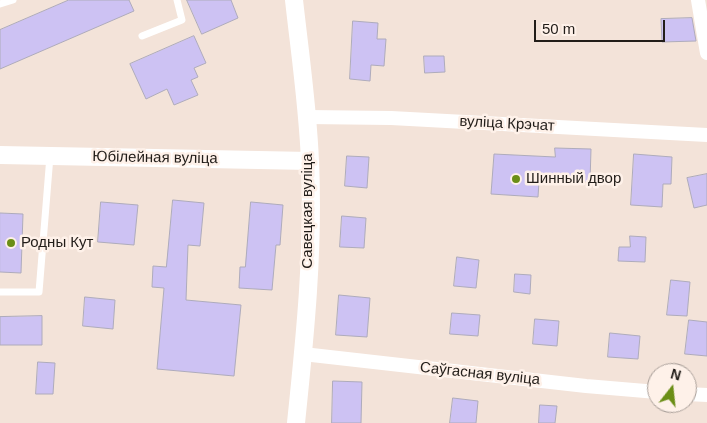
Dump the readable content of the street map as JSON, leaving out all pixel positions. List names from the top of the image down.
{
  "streets": {
    "street": [
      "вуліца Крэчат",
      "Юбілейная вуліца",
      "Савецкая вуліца",
      "Саўгасная вуліца"
    ]
  },
  "crossings": [
    ["вуліца Крэчат", "Савецкая вуліца"],
    ["Юбілейная вуліца", "Савецкая вуліца"],
    ["Савецкая вуліца", "Саўгасная вуліца"]
  ],
  "places": ["Шинный двор", "Родны Кут"],
  "scale_bar": "50 m",
  "north": "top"
}
